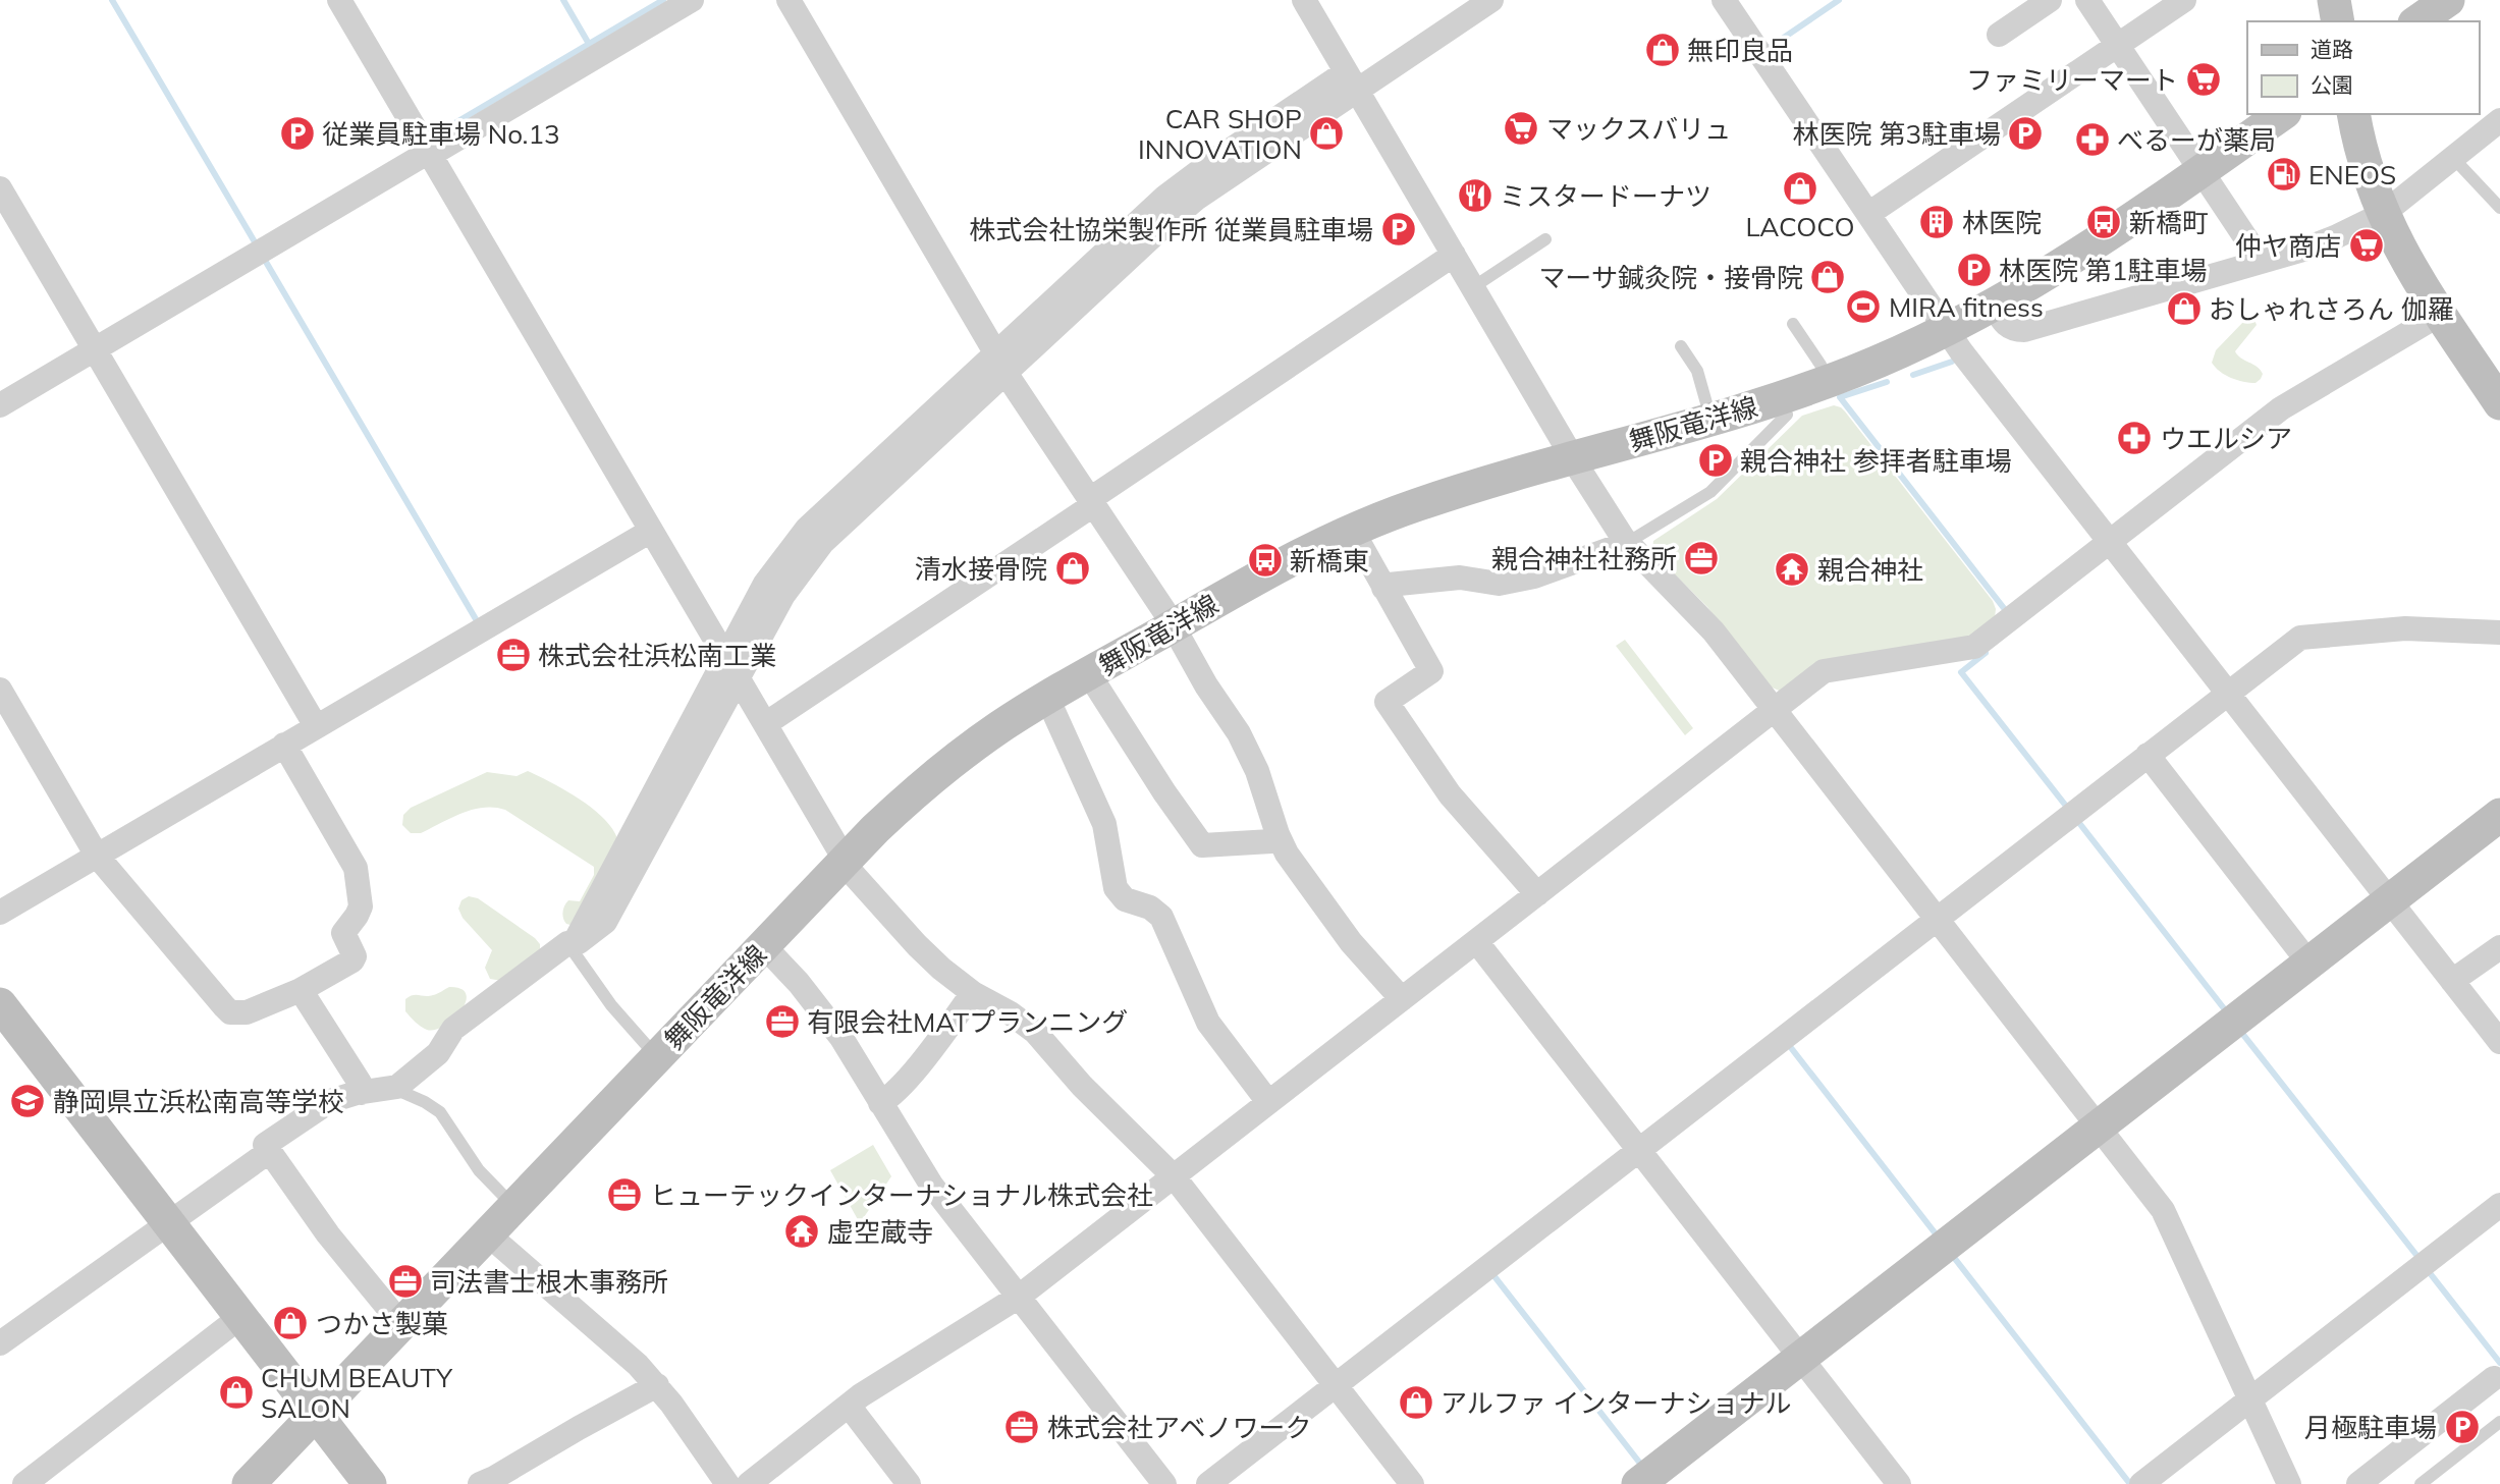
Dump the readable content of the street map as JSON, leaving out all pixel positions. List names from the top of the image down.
{
  "streets": {
    "main road": ["舞阪竜洋線"]
  },
  "places": {
    "shop": [
      "無印良品",
      "CAR SHOP INNOVATION",
      "LACOCO",
      "マーサ鍼灸院・接骨院",
      "おしゃれさろん 伽羅",
      "清水接骨院",
      "つかさ製菓",
      "CHUM BEAUTY SALON",
      "アルファ インターナショナル"
    ],
    "supermarket": ["ファミリーマート", "マックスバリュ", "仲ヤ商店"],
    "parking": [
      "従業員駐車場 No.13",
      "林医院 第3駐車場",
      "株式会社協栄製作所 従業員駐車場",
      "林医院 第1駐車場",
      "親合神社 参拝者駐車場",
      "月極駐車場"
    ],
    "pharmacy": ["べるーが薬局", "ウエルシア"],
    "fuel station": ["ENEOS"],
    "restaurant": ["ミスタードーナツ"],
    "building": ["林医院"],
    "bus stop": ["新橋町", "新橋東"],
    "sports": ["MIRA fitness"],
    "office": [
      "親合神社社務所",
      "株式会社浜松南工業",
      "有限会社MATプランニング",
      "ヒューテックインターナショナル株式会社",
      "司法書士根木事務所",
      "株式会社アベノワーク"
    ],
    "temple": ["親合神社", "虚空蔵寺"],
    "school or university": ["静岡県立浜松南高等学校"]
  },
  "legend": ["道路", "公園"]
}
